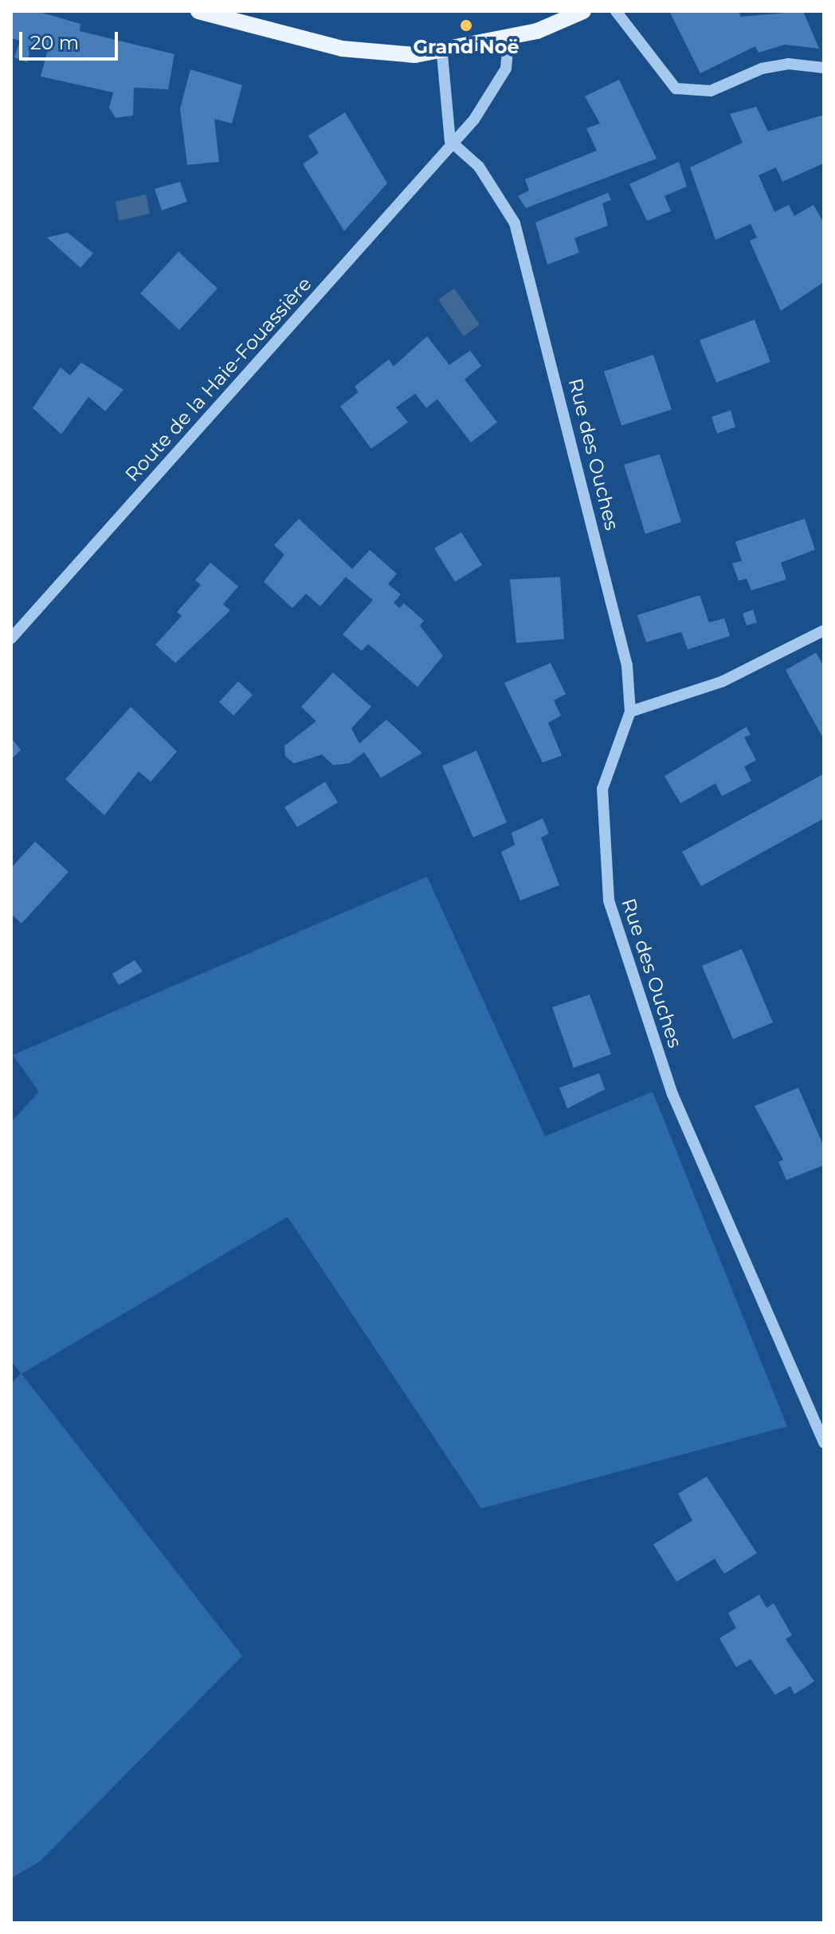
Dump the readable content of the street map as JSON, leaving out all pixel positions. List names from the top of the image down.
{
  "streets": {
    "street": ["Route de la Haie-Fouassière", "Rue des Ouches"]
  },
  "crossings": [
    ["Route de la Haie-Fouassière", "Rue des Ouches"]
  ],
  "places": ["Grand Noë"],
  "scale_bar": "20 m"
}
